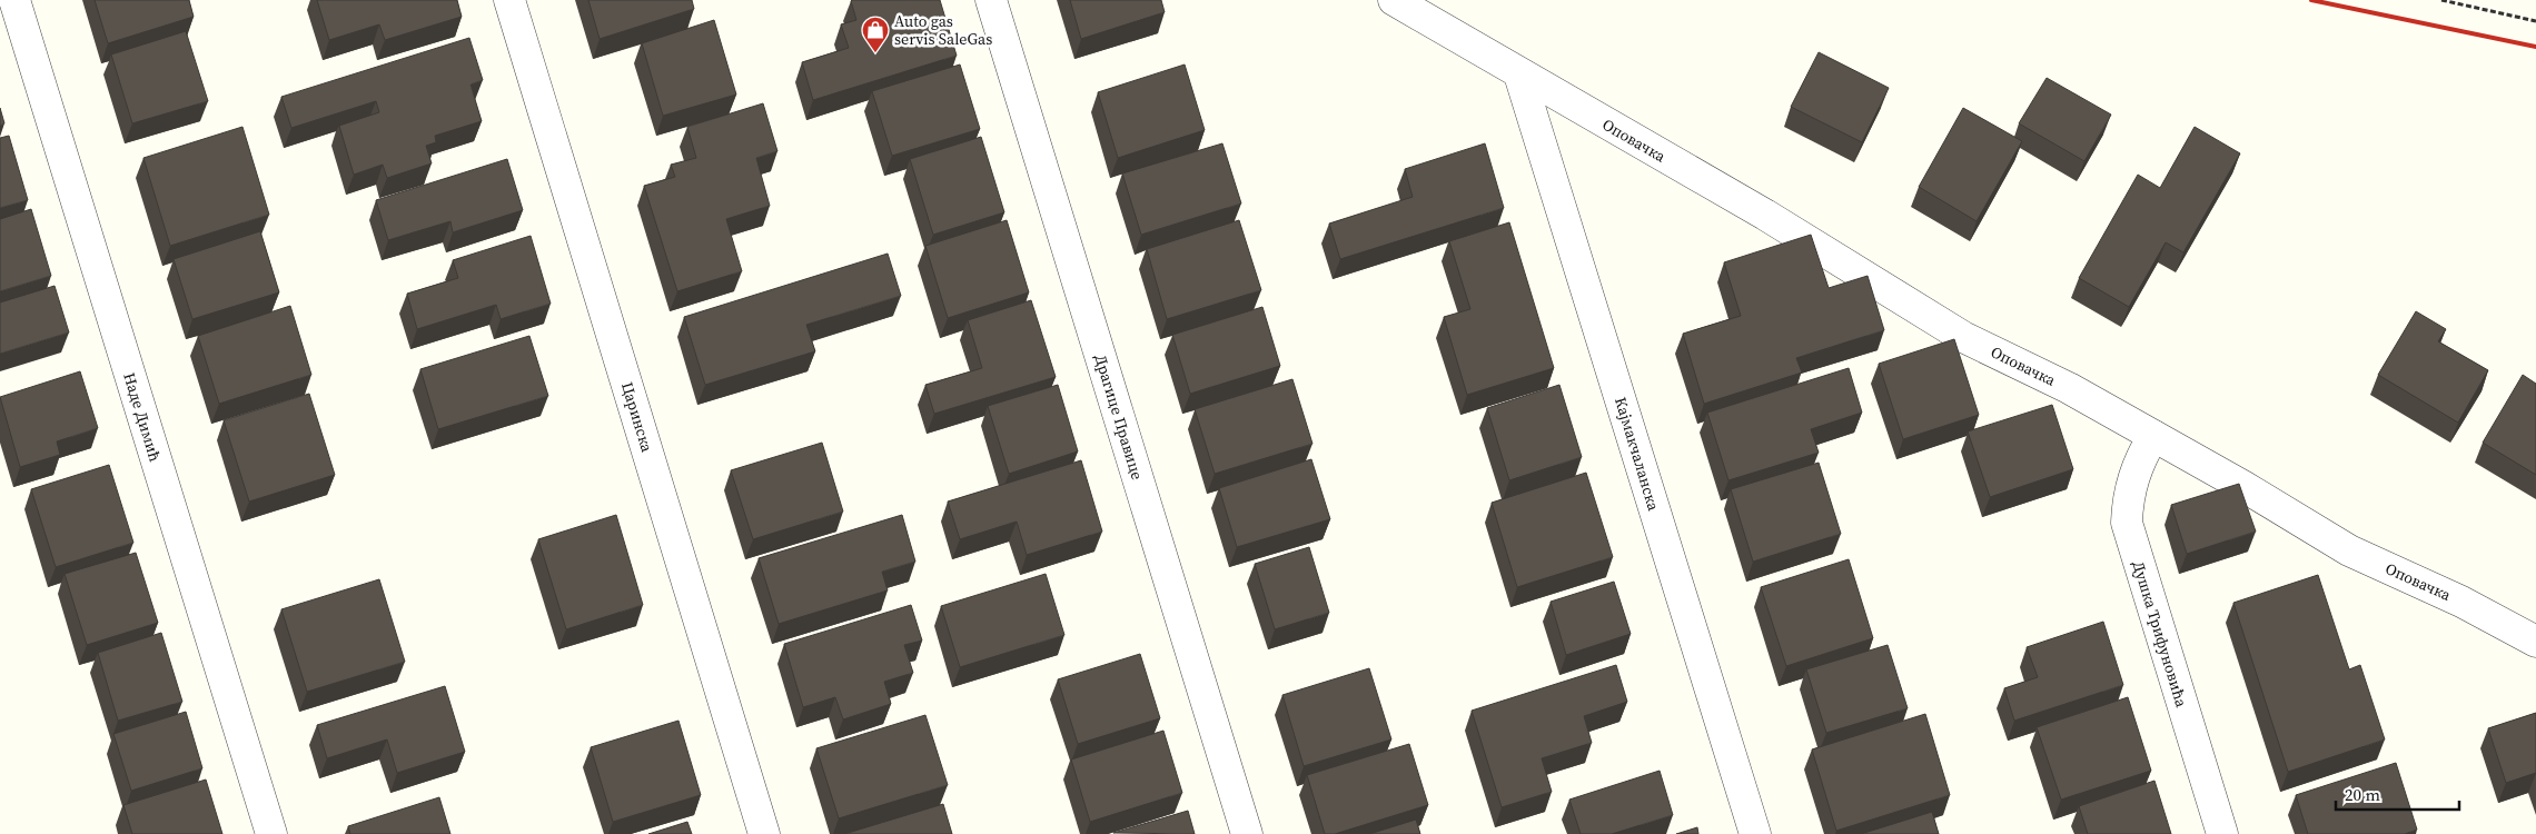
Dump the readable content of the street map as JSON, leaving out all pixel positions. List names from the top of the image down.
{
  "streets": {
    "street": [
      "Оповачка",
      "Наде Димић",
      "Царинска",
      "Драгице Правице",
      "Кајмакчаланска",
      "Душка Трифуновића"
    ]
  },
  "crossings": [
    ["Оповачка", "Кајмакчаланска"],
    ["Оповачка", "Душка Трифуновића"]
  ],
  "places": {
    "shop": ["Auto gas servis SaleGas"]
  },
  "scale_bar": "20 m"
}
